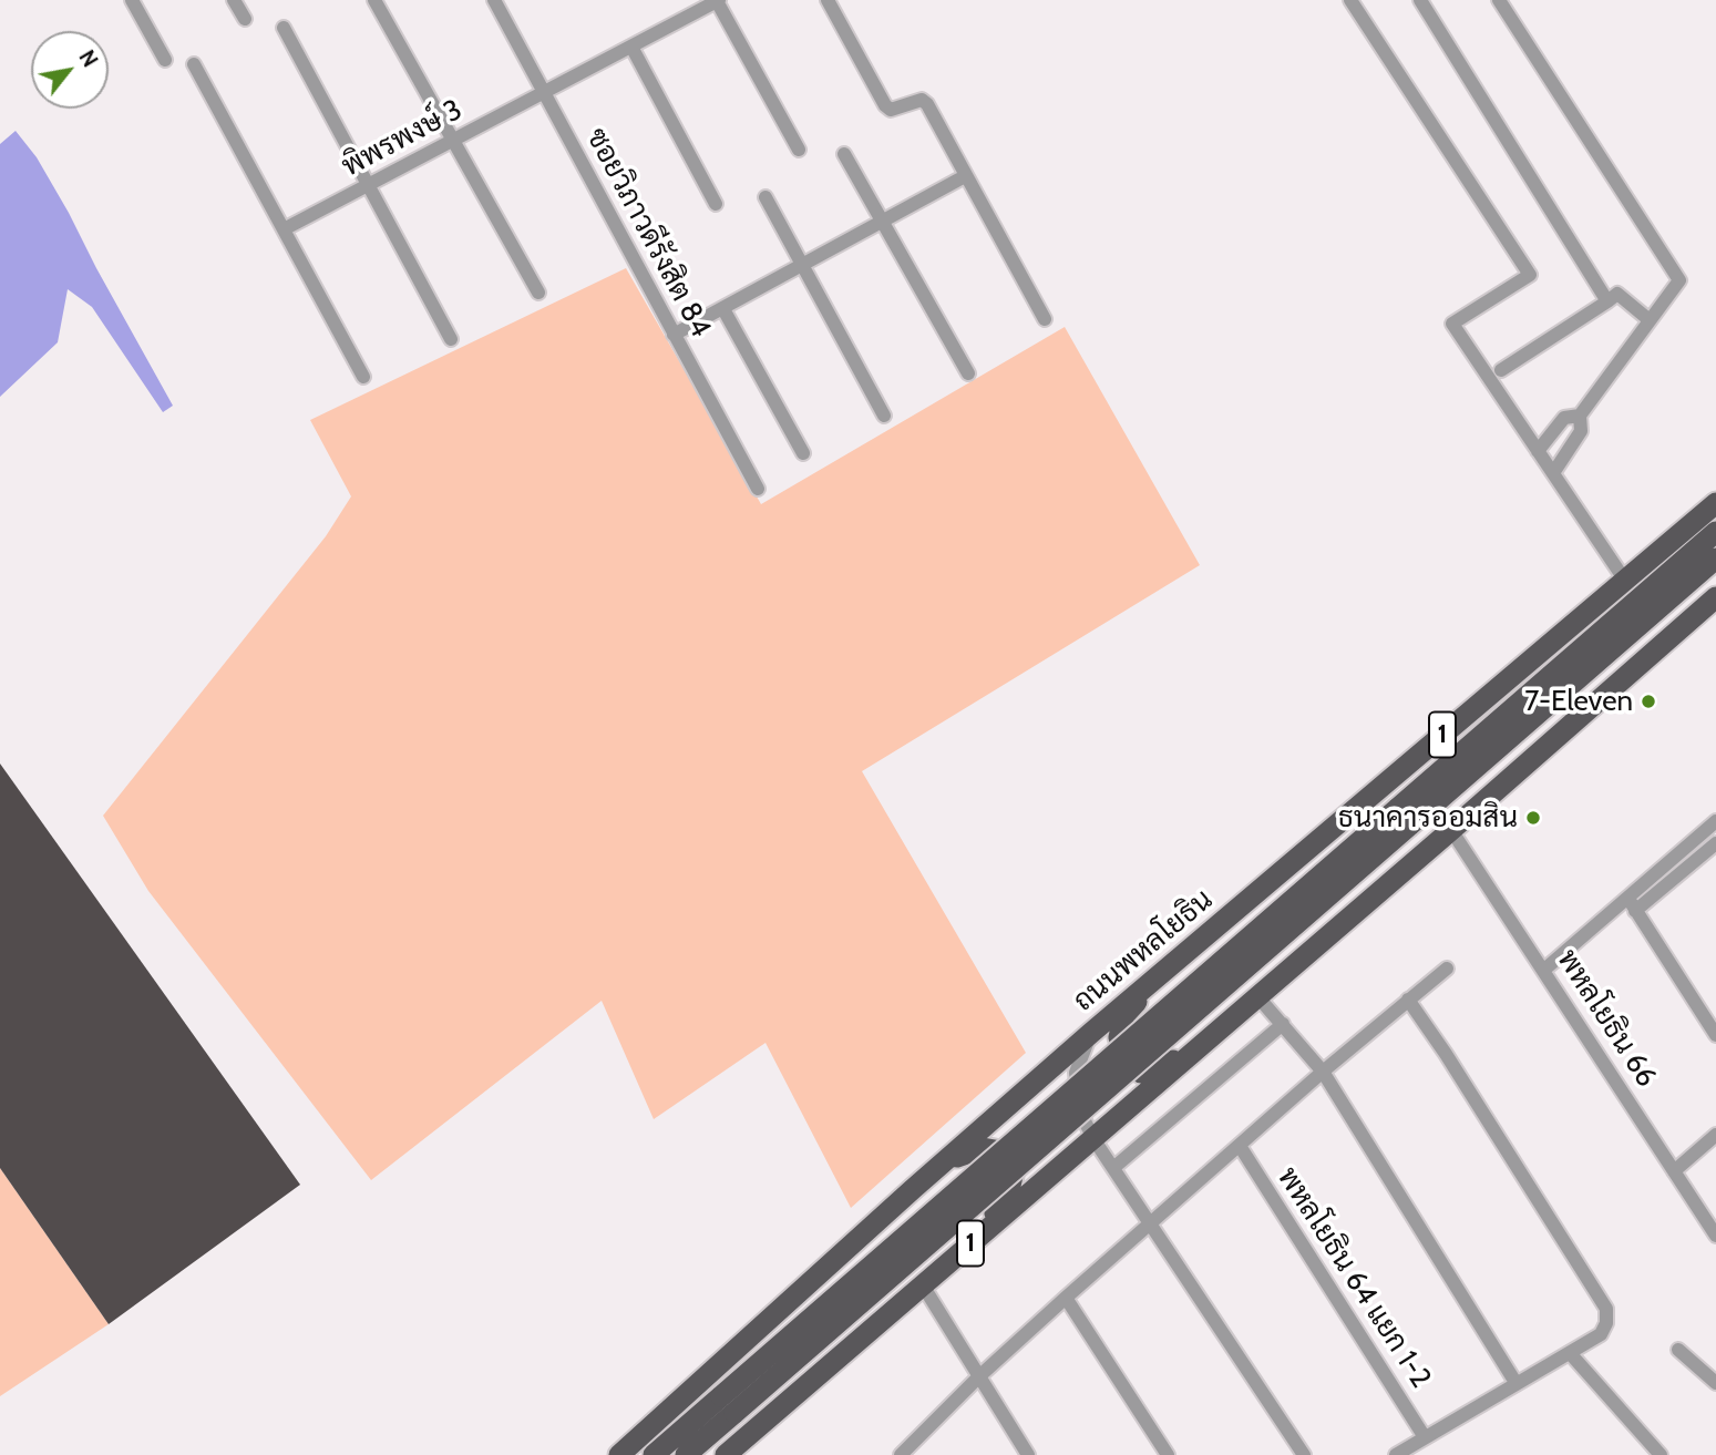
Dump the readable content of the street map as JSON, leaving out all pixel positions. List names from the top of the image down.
{
  "streets": {
    "main road": ["1", "ถนนพหลโยธิน"],
    "street": [
      "พิพรพงษ์ 3",
      "ซอยวิภาวดีรังสิต 84",
      "พหลโยธิน 66",
      "พหลโยธิน 64 แยก 1-2"
    ]
  },
  "crossings": [
    ["พิพรพงษ์ 3", "ซอยวิภาวดีรังสิต 84"],
    ["1", "พหลโยธิน 66"]
  ],
  "places": ["7-Eleven", "ธนาคารออมสิน"],
  "north": "top right"
}
